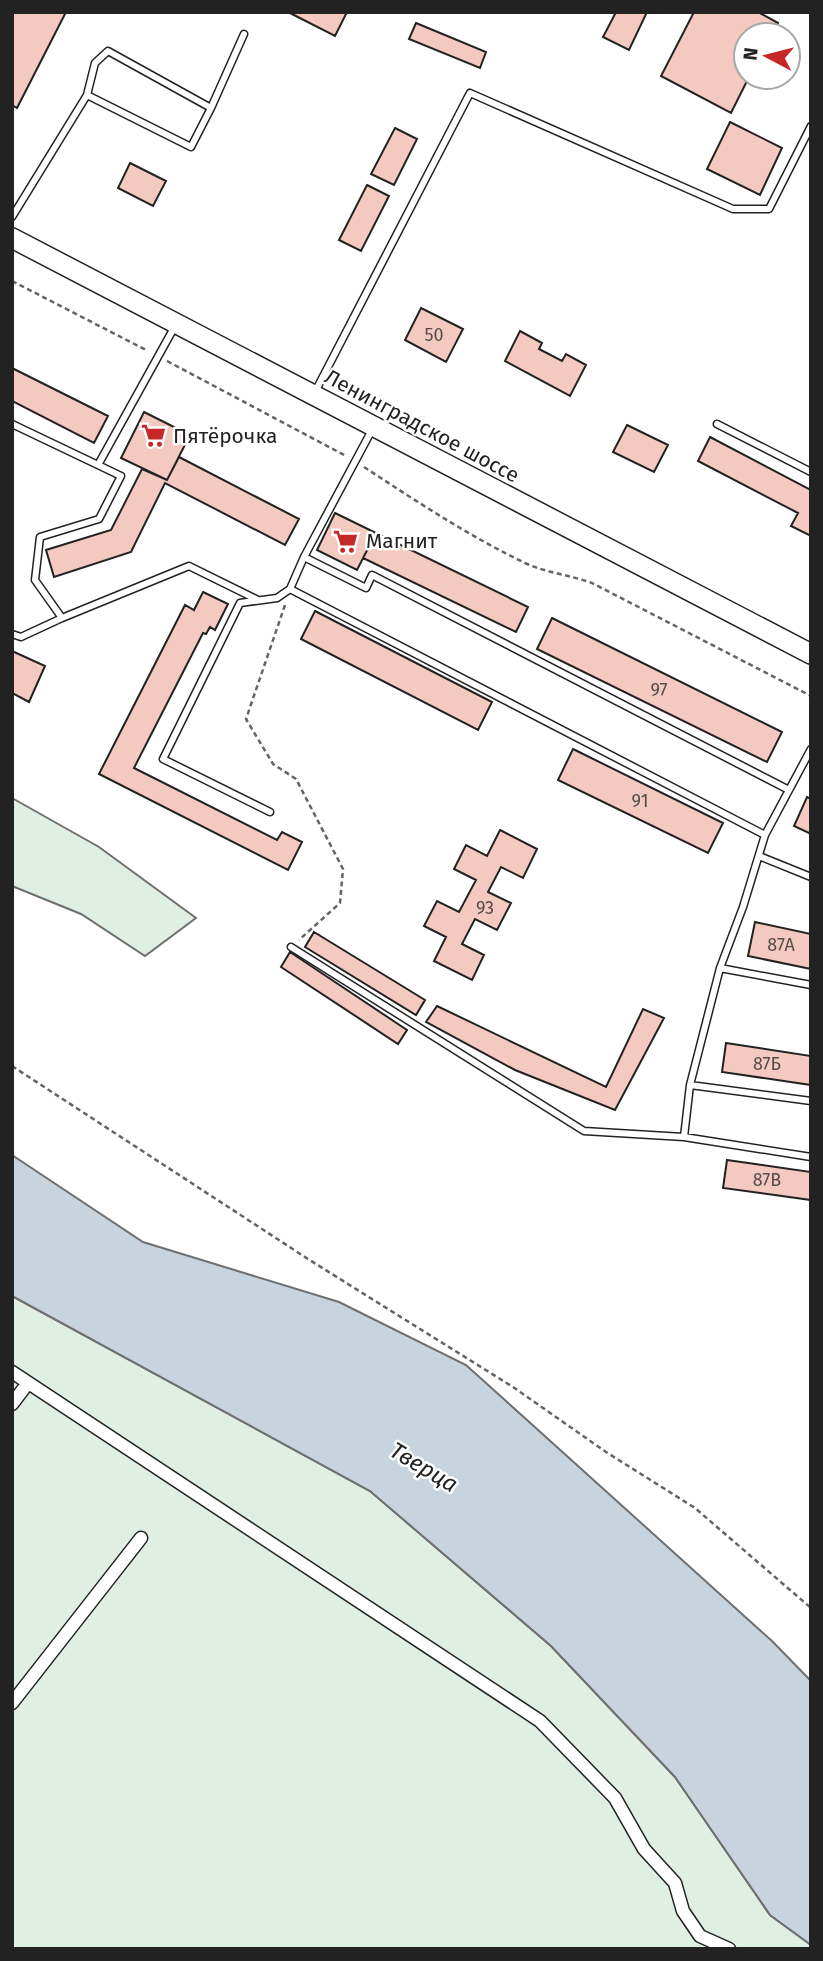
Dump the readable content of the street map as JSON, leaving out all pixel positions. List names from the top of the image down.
{
  "streets": {
    "main road": ["Ленинградское шоссе"]
  },
  "water": ["Тверца"],
  "places": {
    "supermarket": ["Пятёрочка", "Магнит"]
  },
  "house_numbers": [
    "50",
    "97",
    "91",
    "93",
    "87А",
    "87Б",
    "87В"
  ],
  "north": "left"
}
